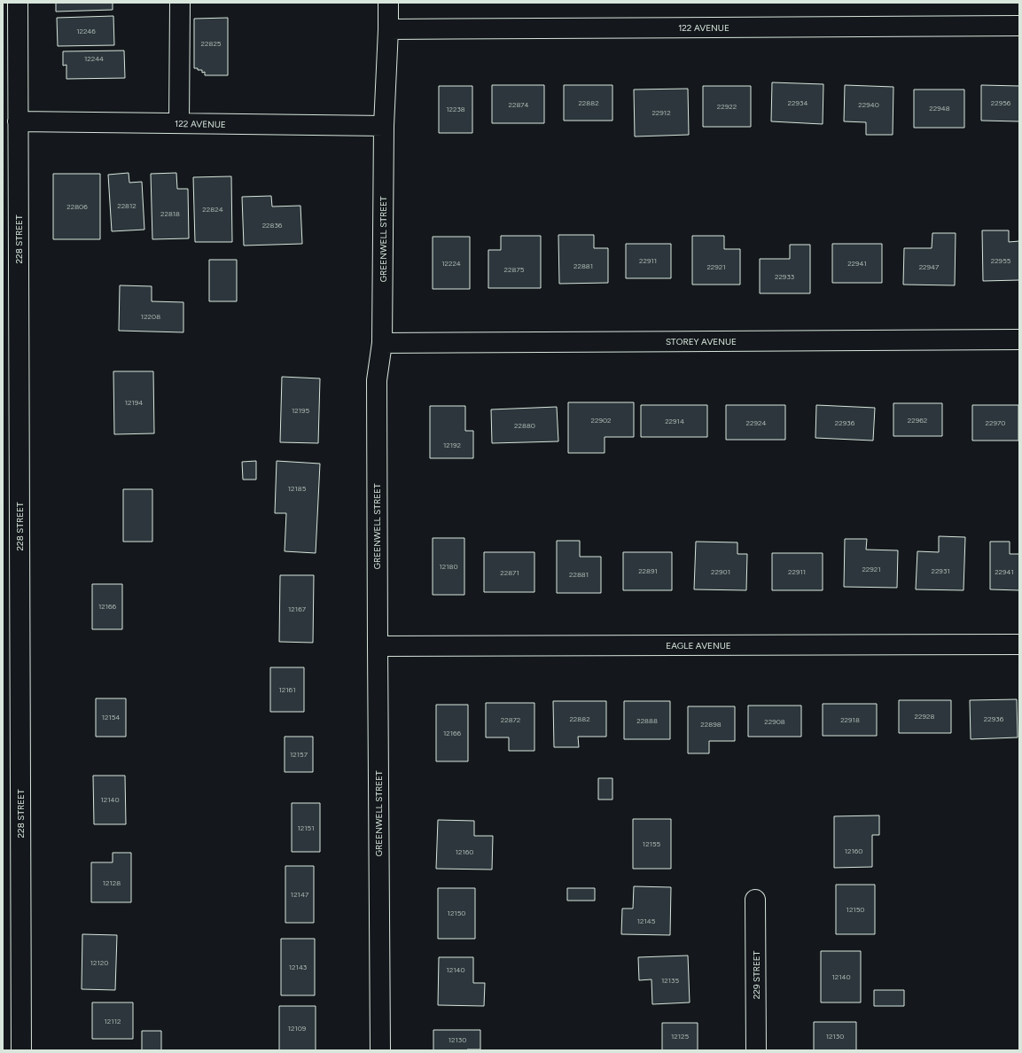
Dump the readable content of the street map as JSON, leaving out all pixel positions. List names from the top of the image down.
{
  "streets": {
    "street": [
      "122 AVENUE",
      "228 STREET",
      "GREENWELL STREET",
      "STOREY AVENUE",
      "EAGLE AVENUE",
      "229 STREET"
    ]
  },
  "crossings": [
    ["122 AVENUE", "228 STREET"],
    ["122 AVENUE", "GREENWELL STREET"],
    ["GREENWELL STREET", "STOREY AVENUE"],
    ["GREENWELL STREET", "EAGLE AVENUE"]
  ],
  "house_numbers": [
    "12246",
    "22825",
    "12244",
    "22882",
    "22934",
    "22956",
    "22874",
    "22940",
    "22922",
    "22948",
    "12238",
    "22912",
    "22812",
    "22806",
    "22824",
    "22818",
    "22836",
    "22911",
    "22955",
    "12224",
    "22941",
    "22881",
    "22921",
    "22947",
    "22875",
    "22933",
    "12208",
    "12194",
    "12195",
    "22902",
    "22962",
    "22914",
    "22924",
    "22936",
    "22970",
    "22880",
    "12192",
    "12185",
    "12180",
    "22921",
    "22891",
    "22931",
    "22901",
    "22911",
    "22941",
    "22871",
    "22881",
    "12166",
    "12167",
    "12161",
    "22928",
    "12154",
    "22882",
    "22936",
    "22872",
    "22918",
    "22888",
    "22908",
    "22898",
    "12166",
    "12157",
    "12140",
    "12151",
    "12155",
    "12160",
    "12160",
    "12128",
    "12147",
    "12150",
    "12150",
    "12145",
    "12120",
    "12143",
    "12140",
    "12140",
    "12135",
    "12112",
    "12109",
    "12125",
    "12130",
    "12130"
  ]
}
